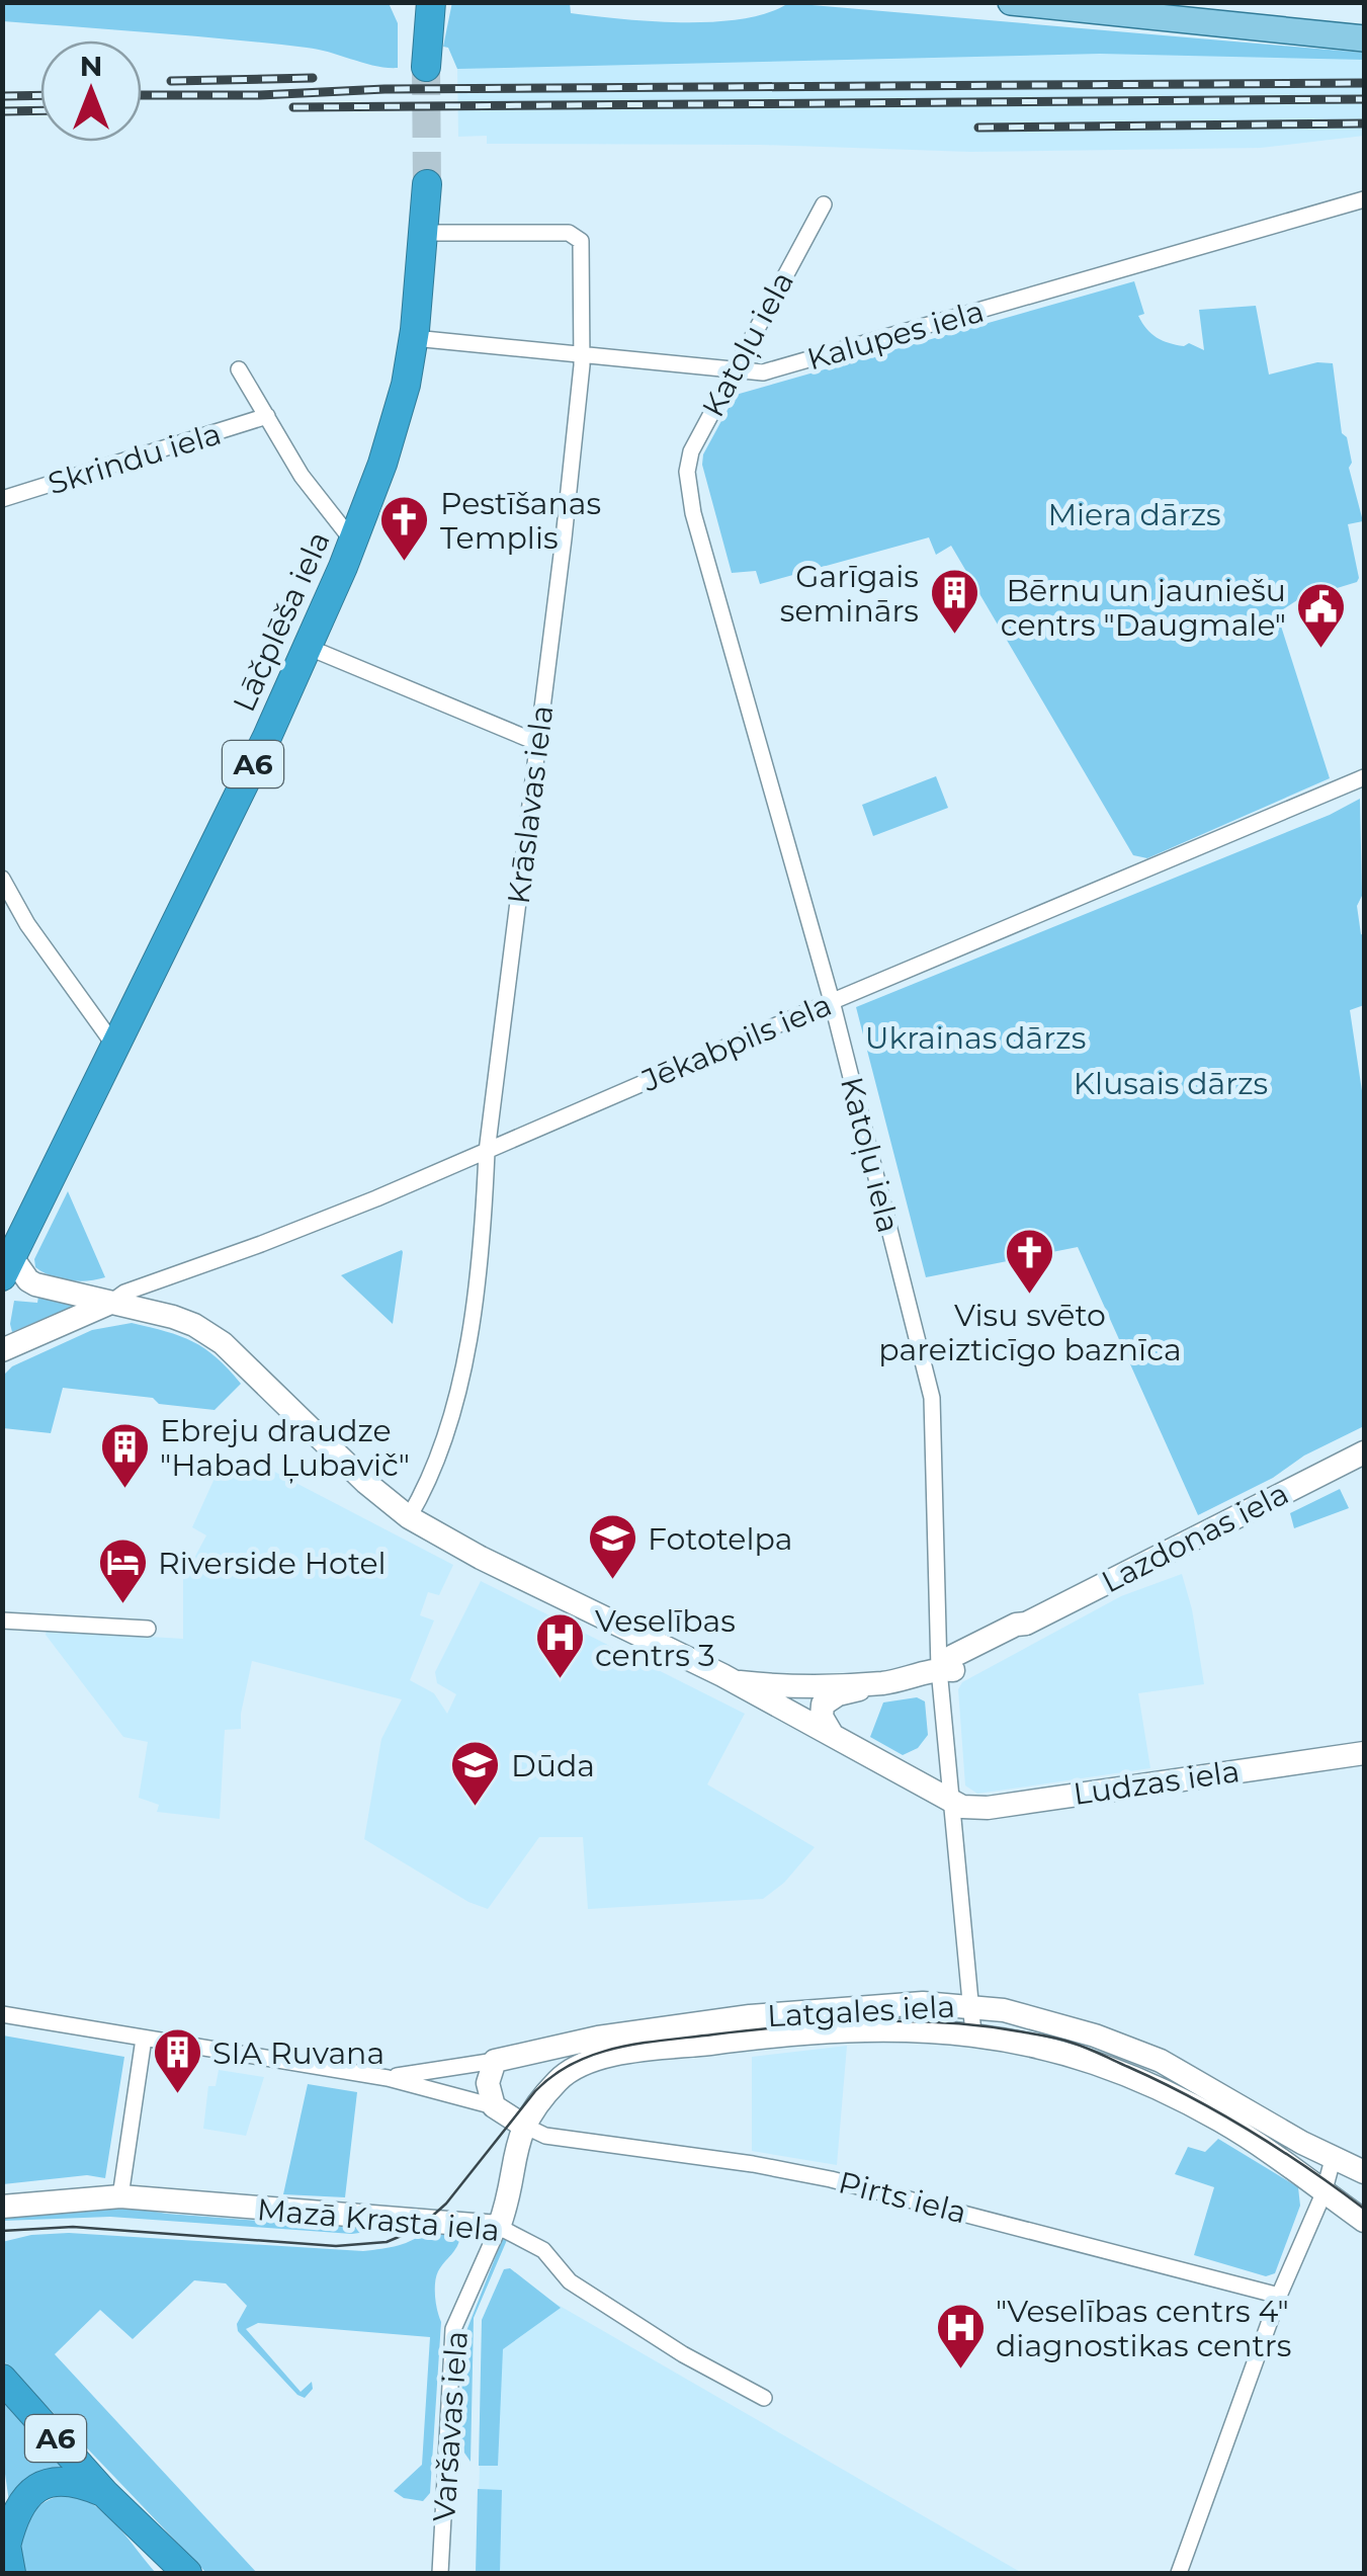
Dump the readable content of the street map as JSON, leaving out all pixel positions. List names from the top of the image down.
{
  "streets": {
    "highway": ["Lāčplēša iela", "A6"],
    "street": [
      "Kalupes iela",
      "Katoļu iela",
      "Skrindu iela",
      "Krāslavas iela",
      "Jēkabpils iela",
      "Lazdonas iela",
      "Ludzas iela",
      "Latgales iela",
      "Pirts iela",
      "Mazā Krasta iela",
      "Varšavas iela"
    ]
  },
  "crossings": [
    ["Kalupes iela", "Katoļu iela"],
    ["Kalupes iela", "Lāčplēša iela"],
    ["Kalupes iela", "Krāslavas iela"],
    ["Katoļu iela", "Jēkabpils iela"],
    ["Katoļu iela", "Lazdonas iela"],
    ["Katoļu iela", "Ludzas iela"],
    ["Katoļu iela", "Latgales iela"],
    ["Lāčplēša iela", "Krāslavas iela"],
    ["Krāslavas iela", "Jēkabpils iela"],
    ["Latgales iela", "Pirts iela"],
    ["Mazā Krasta iela", "Varšavas iela"]
  ],
  "parks": ["Miera dārzs", "Ukrainas dārzs", "Klusais dārzs"],
  "places": {
    "church": ["Pestīšanas Templis", "Visu svēto pareizticīgo baznīca"],
    "building": ["Garīgais seminārs", "Ebreju draudze \"Habad Ļubavič\"", "SIA Ruvana"],
    "public building": ["Bērnu un jauniešu centrs \"Daugmale\""],
    "school or university": ["Fototelpa", "Dūda"],
    "hotel": ["Riverside Hotel"],
    "hospital": ["Veselības centrs 3", "\"Veselības centrs 4\" diagnostikas centrs"]
  },
  "north": "top"
}
